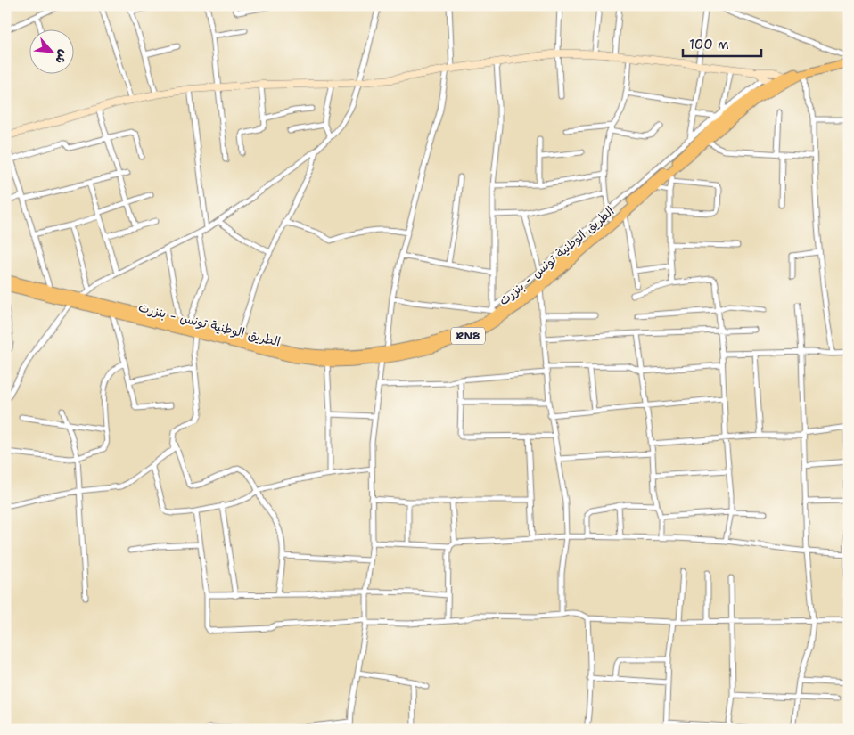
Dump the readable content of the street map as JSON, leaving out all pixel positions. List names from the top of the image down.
{
  "streets": {
    "main road": ["الطريق الوطنية تونس - بنزرت", "RN8"]
  },
  "scale_bar": "100 m",
  "north": "bottom right"
}
